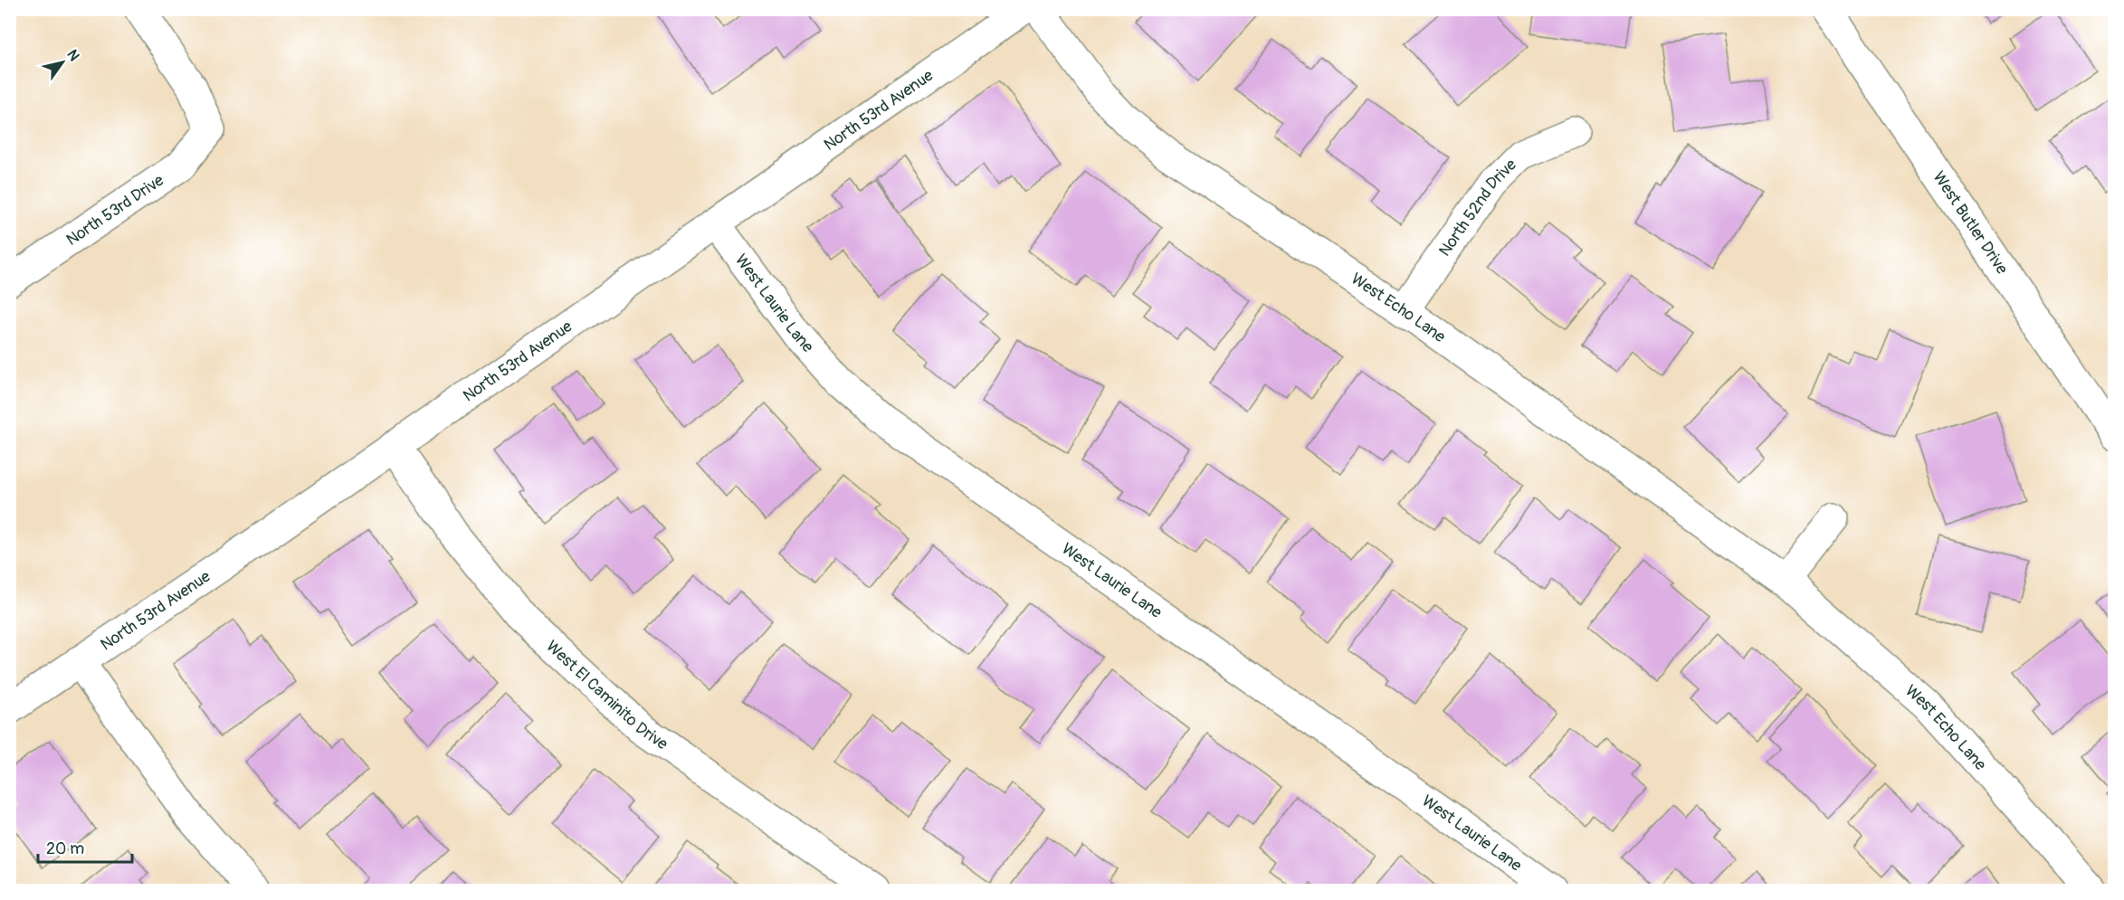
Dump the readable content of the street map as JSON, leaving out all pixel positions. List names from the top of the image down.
{
  "streets": {
    "street": [
      "North 53rd Avenue",
      "North 52nd Drive",
      "North 53rd Drive",
      "West Butler Drive",
      "West Laurie Lane",
      "West Echo Lane",
      "West El Caminito Drive"
    ]
  },
  "crossings": [
    ["North 53rd Avenue", "West Laurie Lane"],
    ["North 53rd Avenue", "West El Caminito Drive"],
    ["North 52nd Drive", "West Echo Lane"]
  ],
  "scale_bar": "20 m",
  "north": "top right"
}
